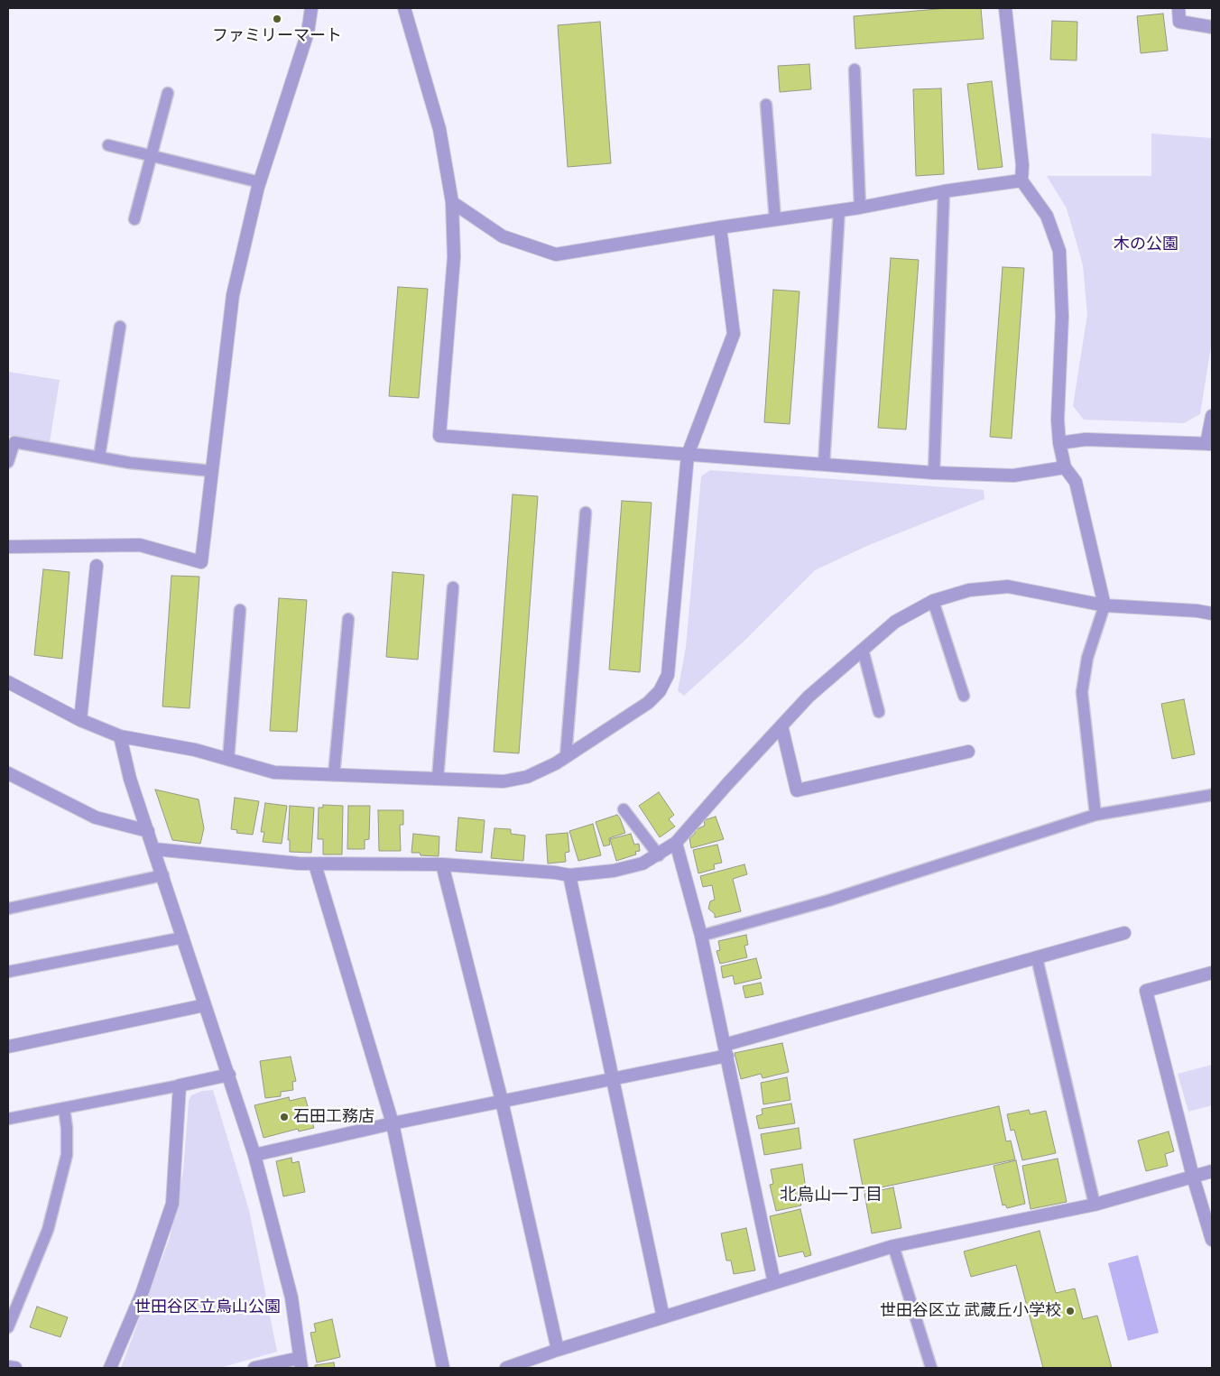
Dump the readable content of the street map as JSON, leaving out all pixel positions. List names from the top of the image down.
{
  "districts": ["北烏山一丁目"],
  "parks": ["木の公園", "世田谷区立烏山公園"],
  "places": ["ファミリーマート", "石田工務店", "世田谷区立 武蔵丘小学校"]
}
